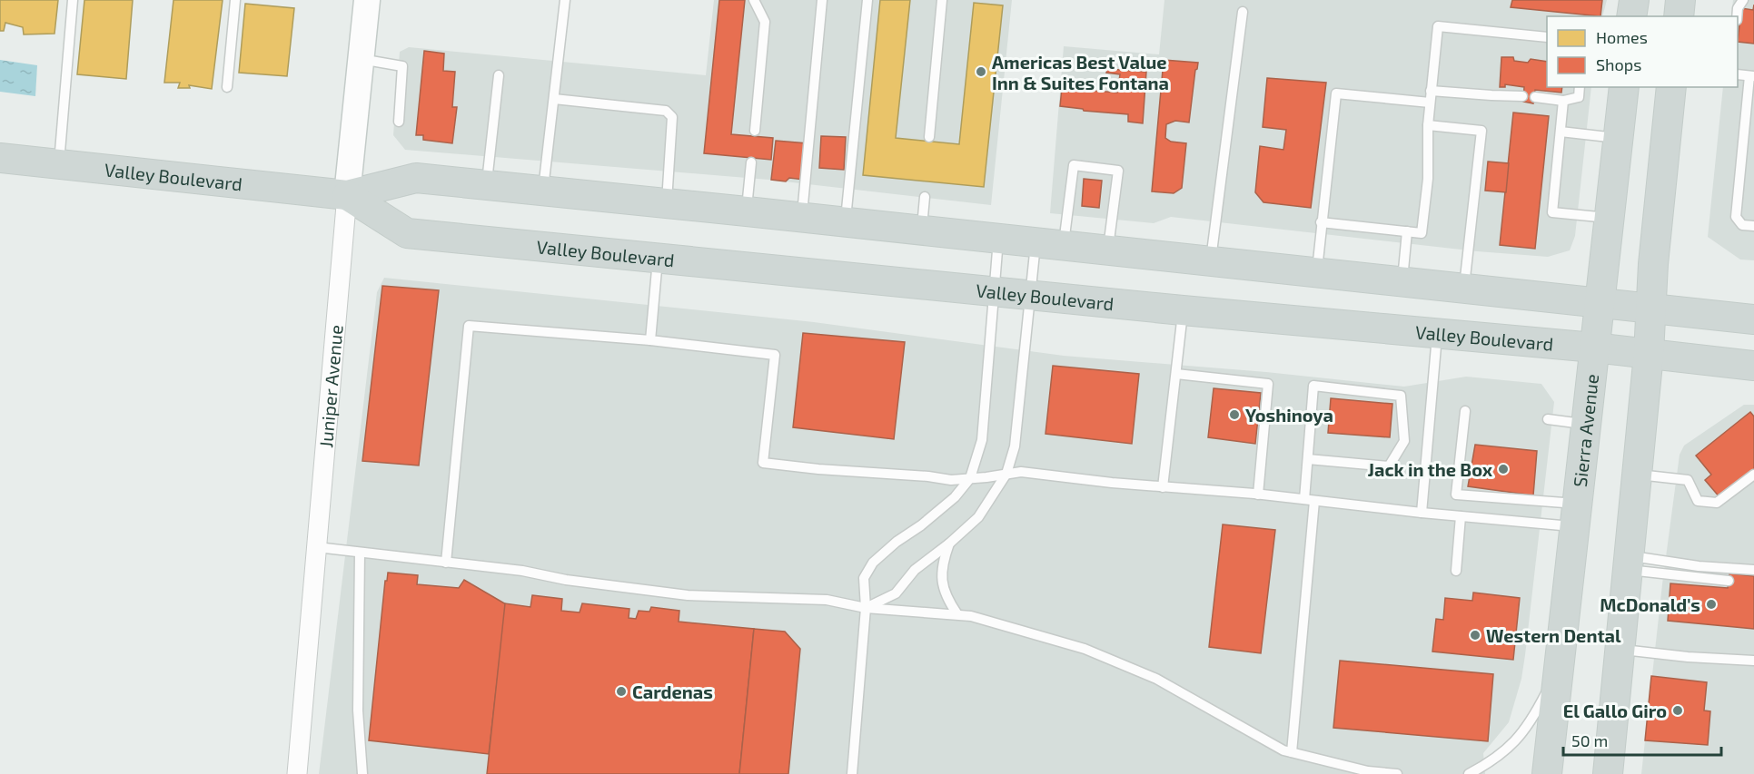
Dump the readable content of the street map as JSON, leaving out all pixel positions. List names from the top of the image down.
{
  "streets": {
    "main road": ["Valley Boulevard", "Sierra Avenue"],
    "street": ["Juniper Avenue"]
  },
  "crossings": [
    ["Valley Boulevard", "Juniper Avenue"],
    ["Valley Boulevard", "Sierra Avenue"]
  ],
  "places": [
    "Americas Best Value Inn & Suites Fontana",
    "Yoshinoya",
    "Jack in the Box",
    "McDonald's",
    "Western Dental",
    "Cardenas",
    "El Gallo Giro"
  ],
  "legend": ["Homes", "Shops"],
  "scale_bar": "50 m"
}
